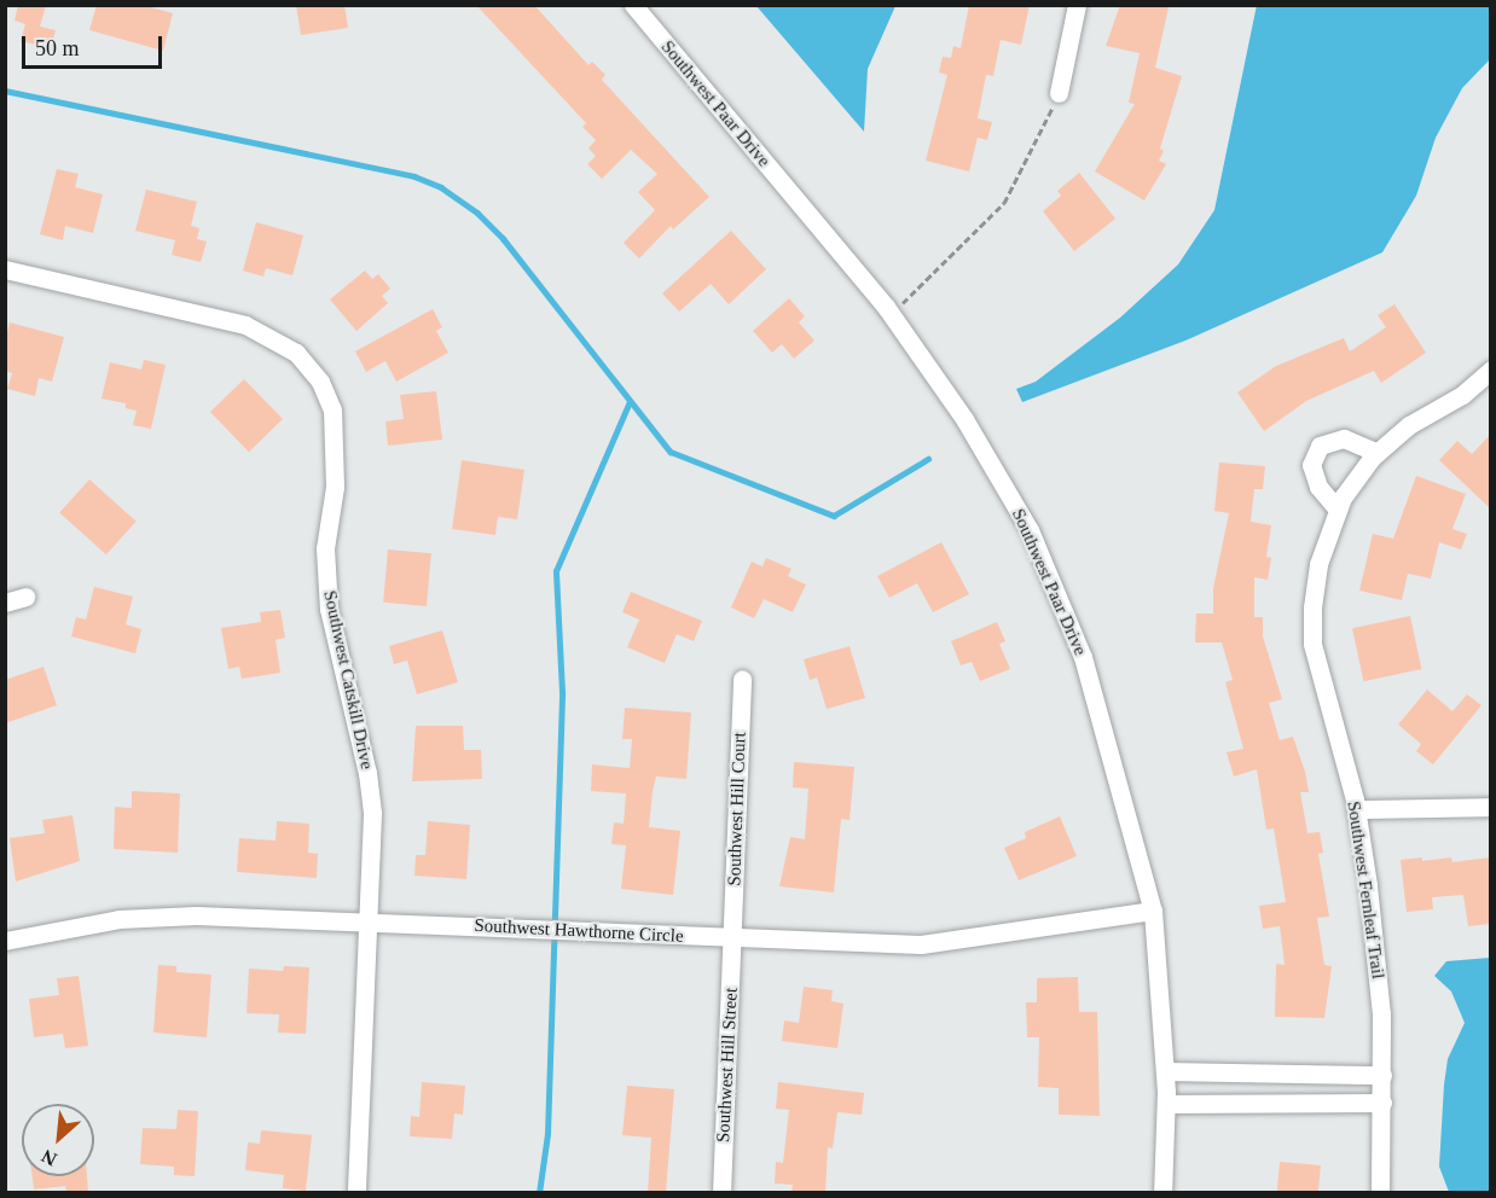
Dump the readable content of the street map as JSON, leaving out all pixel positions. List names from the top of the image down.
{
  "streets": {
    "street": [
      "Southwest Paar Drive",
      "Southwest Catskill Drive",
      "Southwest Hill Court",
      "Southwest Fernleaf Trail",
      "Southwest Hawthorne Circle",
      "Southwest Hill Street"
    ]
  },
  "crossings": [
    ["Southwest Paar Drive", "Southwest Hawthorne Circle"],
    ["Southwest Catskill Drive", "Southwest Hawthorne Circle"],
    ["Southwest Hill Court", "Southwest Hawthorne Circle"],
    ["Southwest Hill Court", "Southwest Hill Street"],
    ["Southwest Hawthorne Circle", "Southwest Hill Street"]
  ],
  "scale_bar": "50 m",
  "north": "bottom left"
}
